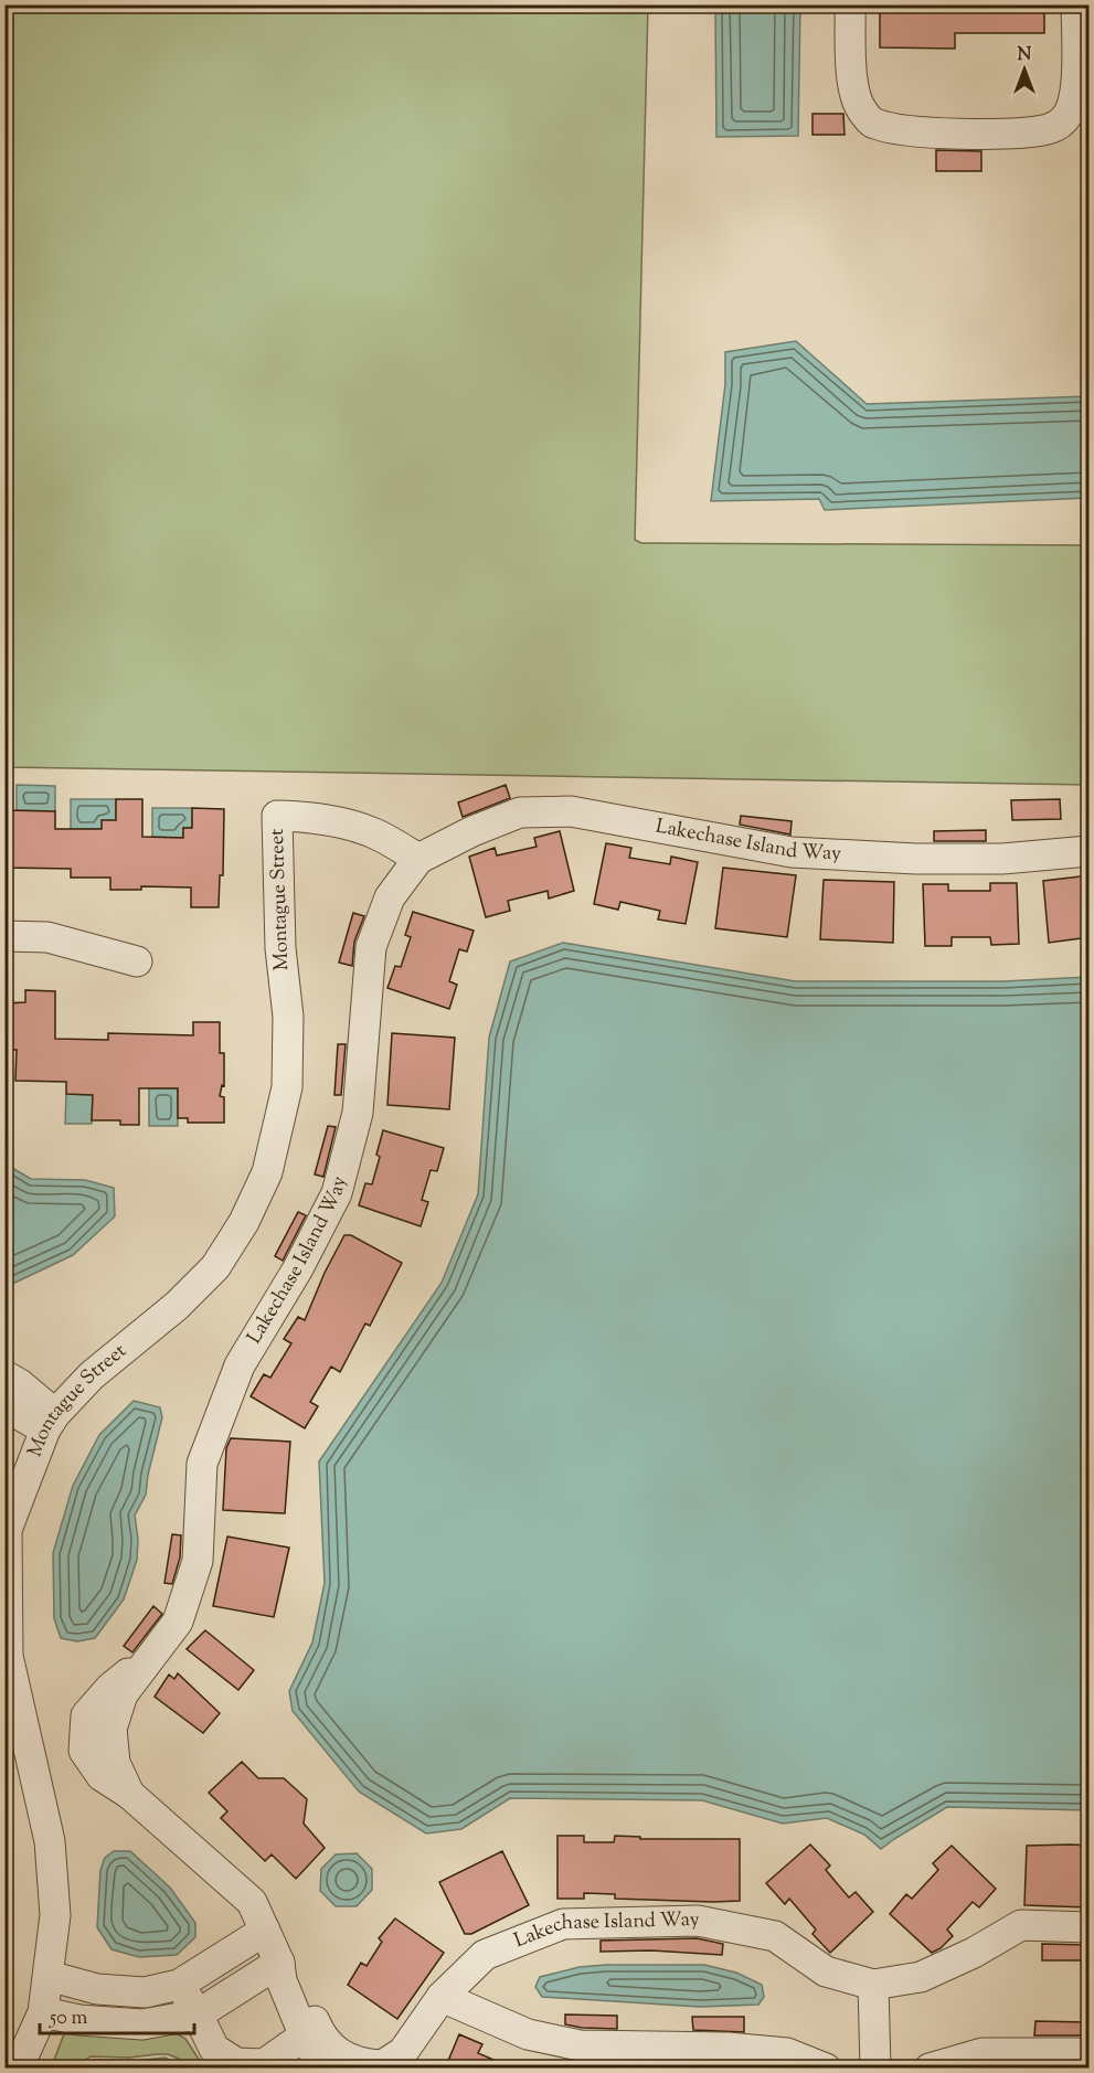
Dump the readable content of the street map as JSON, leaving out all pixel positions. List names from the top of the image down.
{
  "streets": {
    "street": ["Lakechase Island Way", "Montague Street"]
  },
  "crossings": [
    ["Lakechase Island Way", "Montague Street"]
  ],
  "scale_bar": "50 m",
  "north": "top"
}
